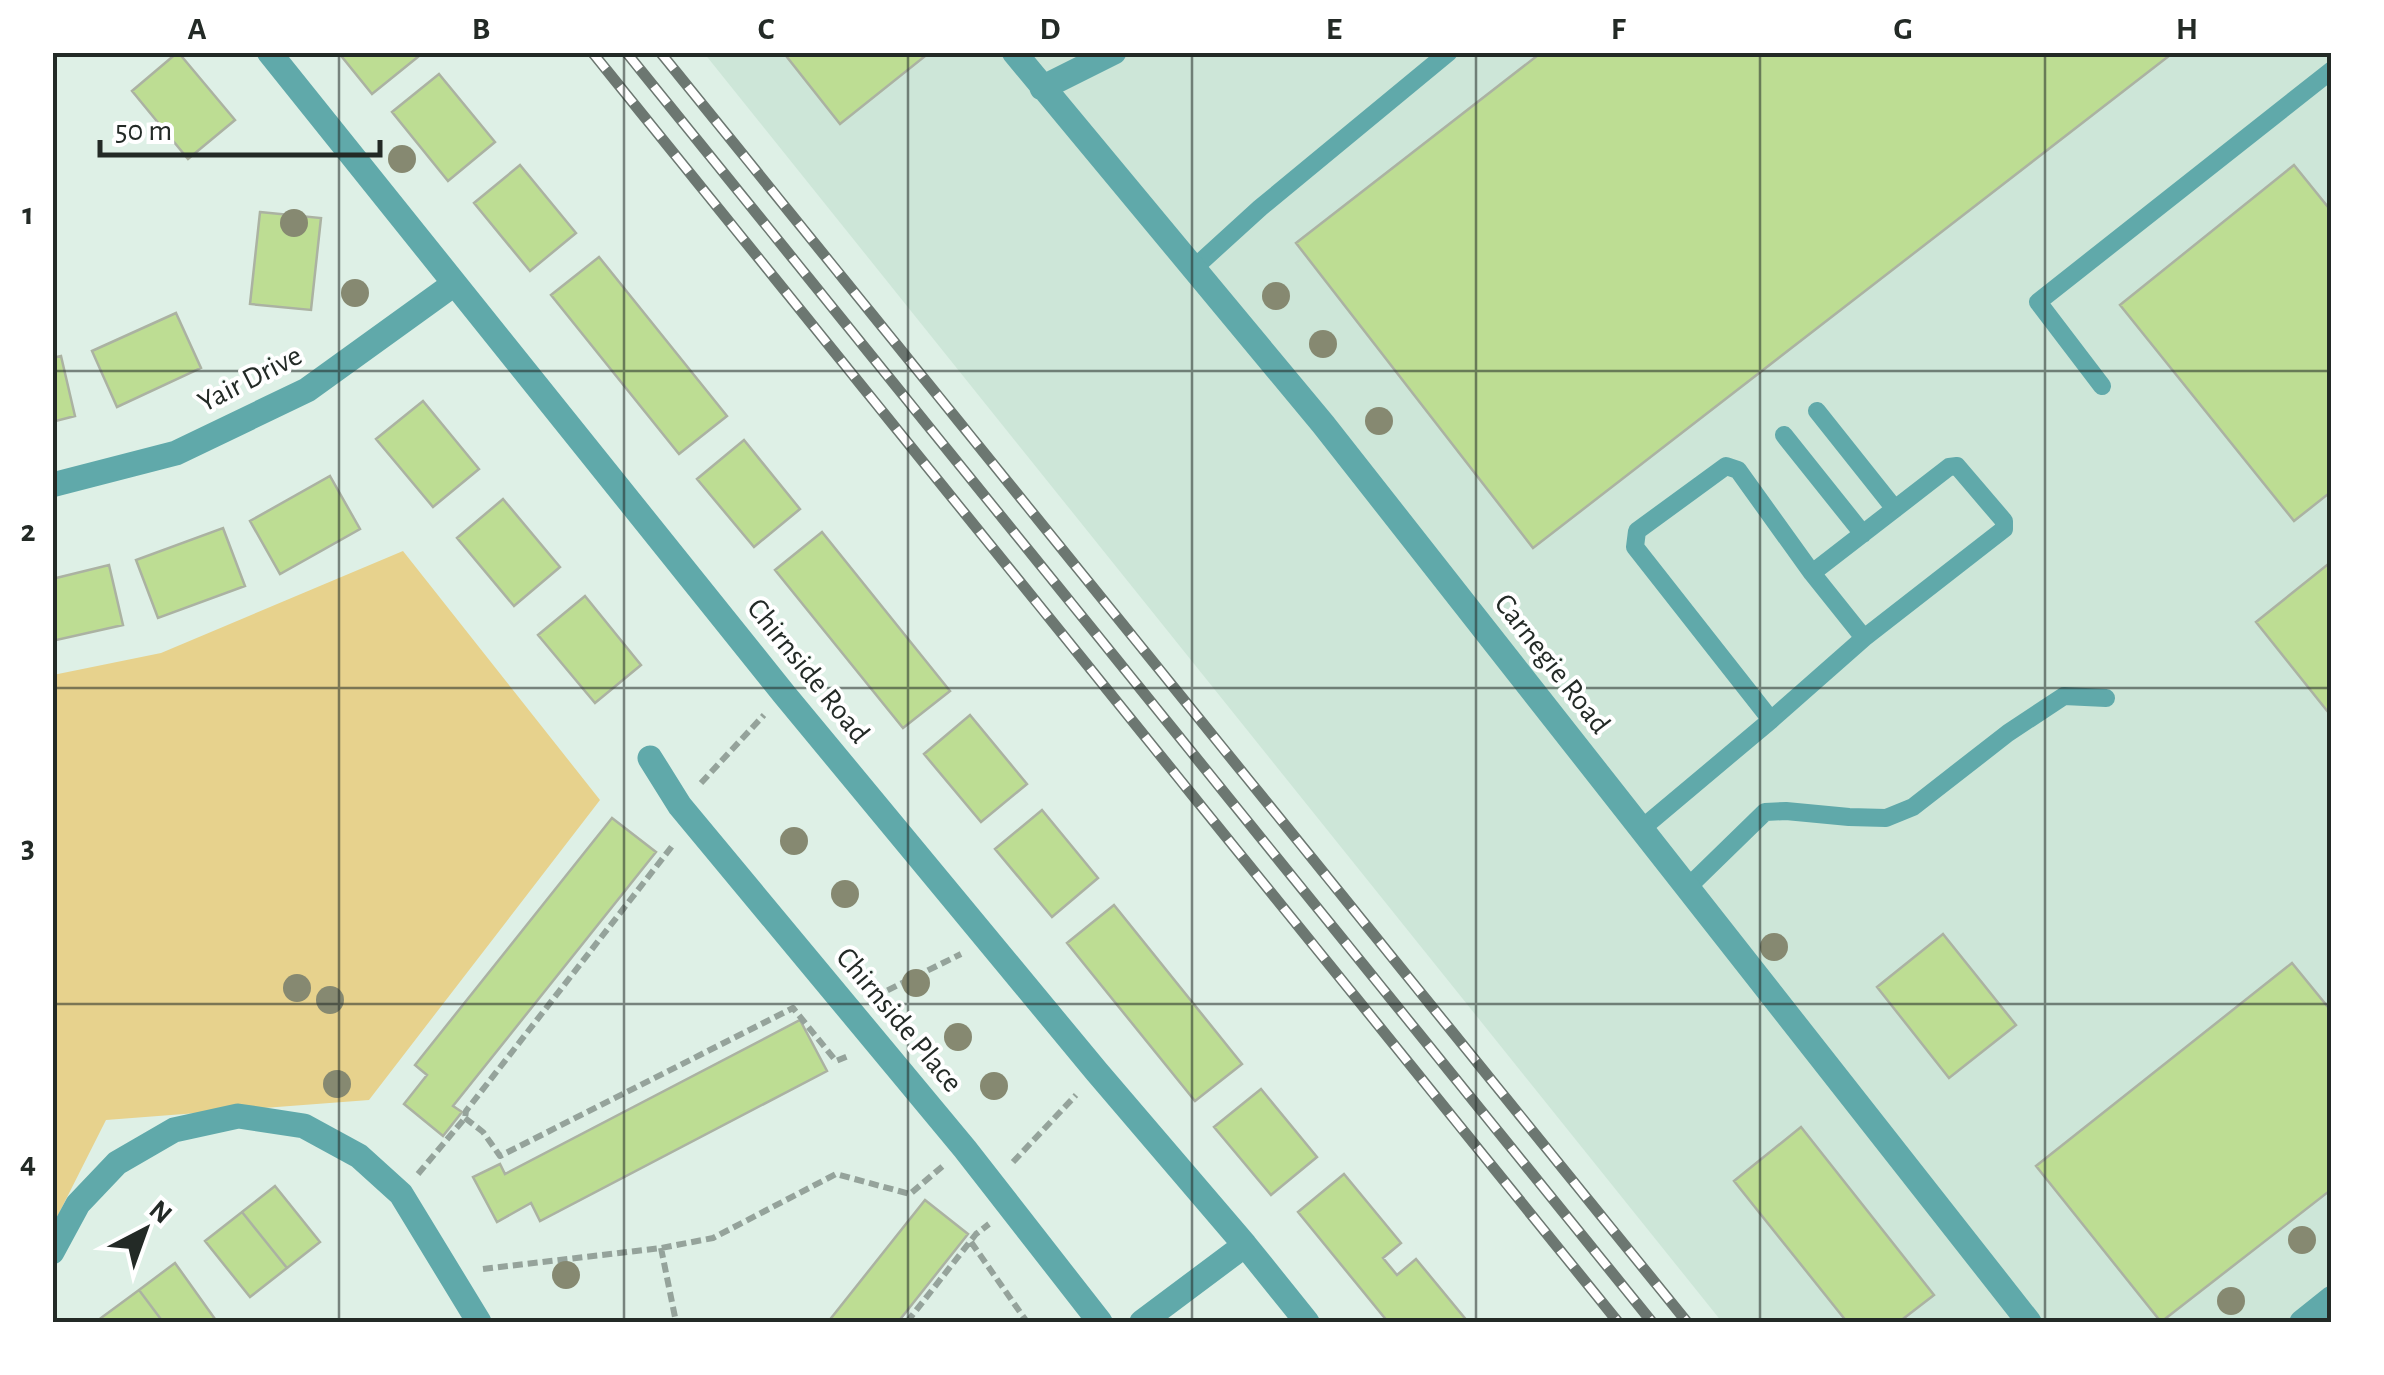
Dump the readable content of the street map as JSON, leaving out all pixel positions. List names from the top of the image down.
{
  "streets": {
    "street": [
      "Yair Drive",
      "Carnegie Road",
      "Chirnside Road",
      "Chirnside Place"
    ]
  },
  "crossings": [
    ["Yair Drive", "Chirnside Road"]
  ],
  "scale_bar": "50 m",
  "north": "top right",
  "grid": {
    "columns": [
      "A",
      "B",
      "C",
      "D",
      "E",
      "F",
      "G",
      "H"
    ],
    "rows": [
      "1",
      "2",
      "3",
      "4"
    ]
  }
}
